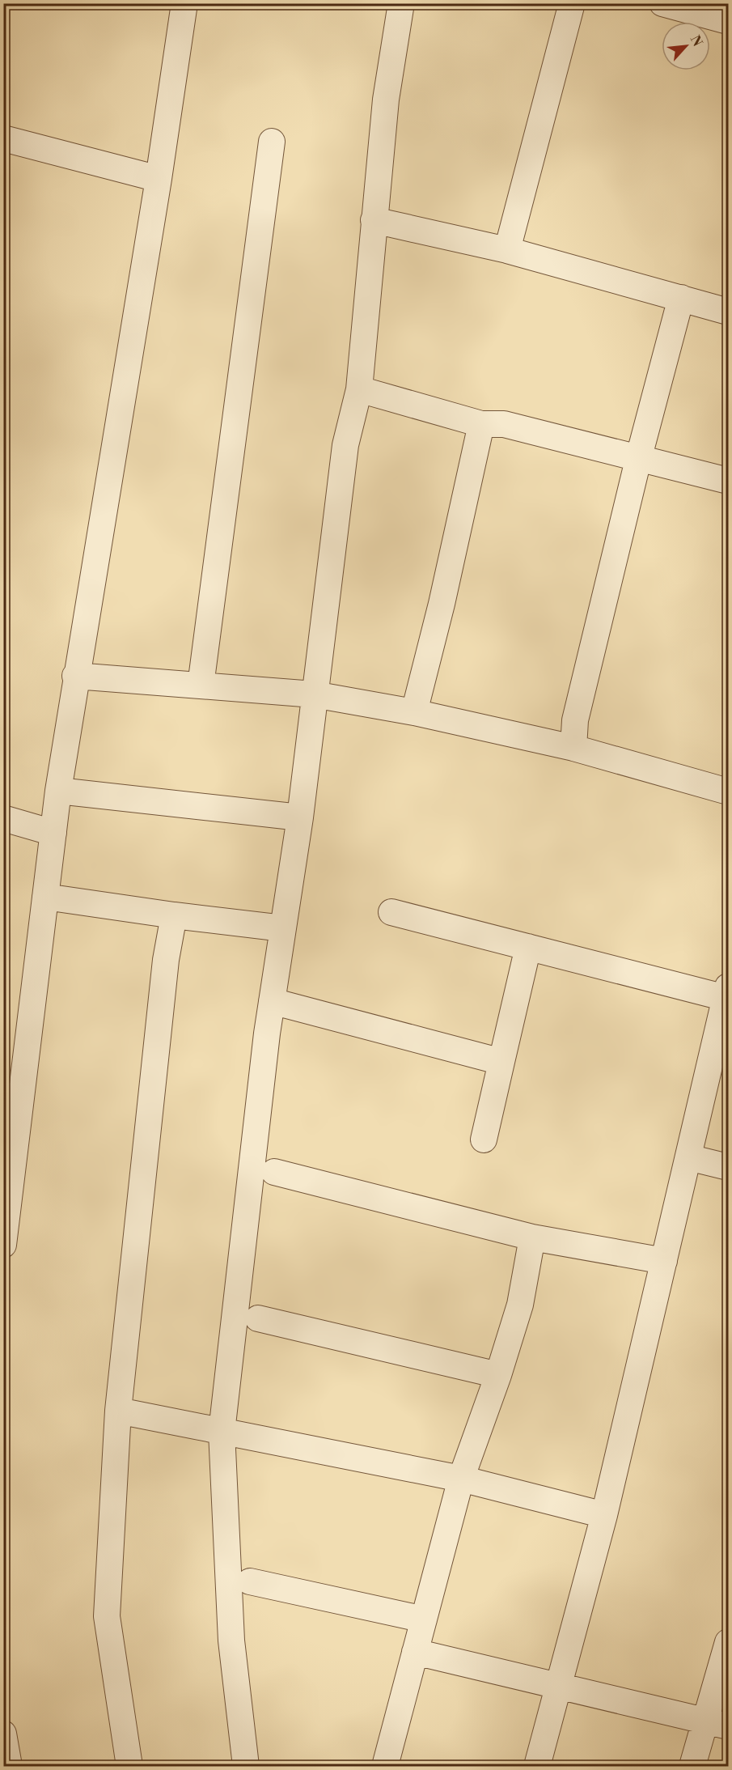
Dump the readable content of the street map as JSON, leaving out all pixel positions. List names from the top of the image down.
{
  "north": "top right"
}
